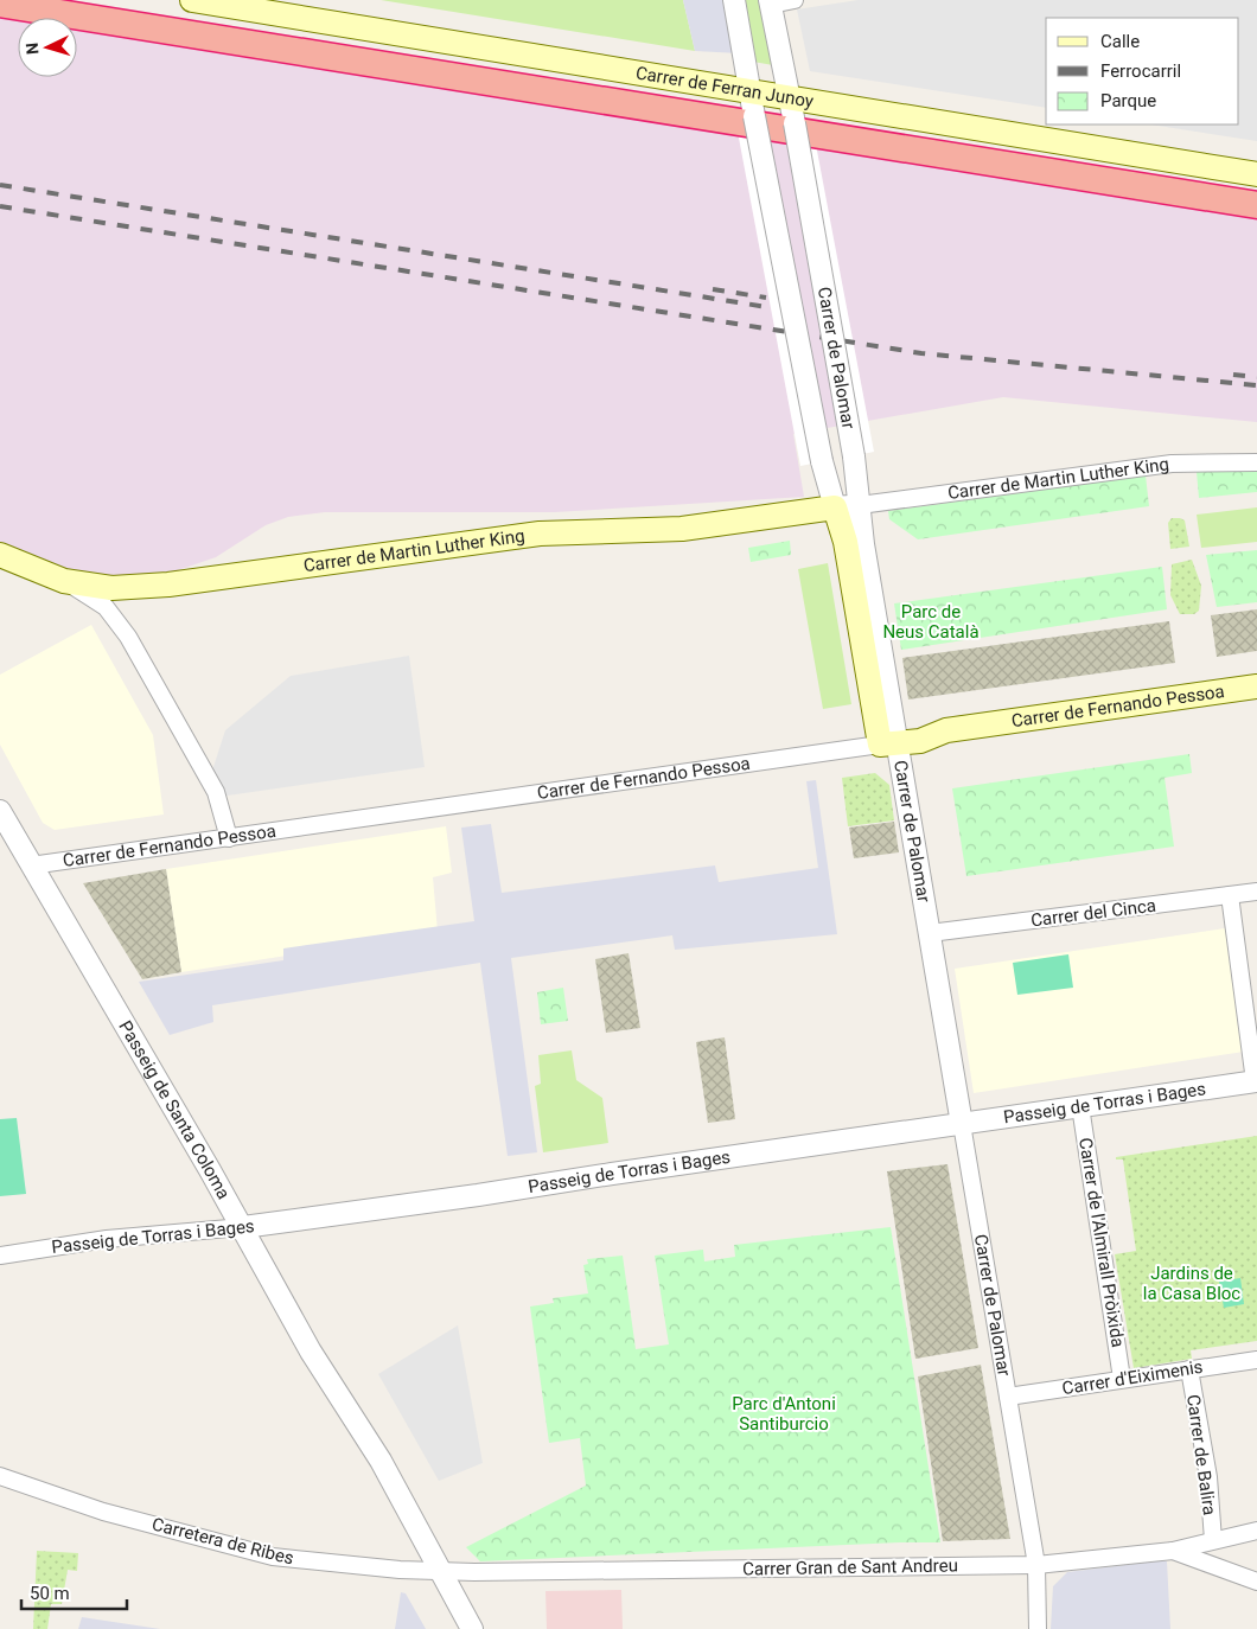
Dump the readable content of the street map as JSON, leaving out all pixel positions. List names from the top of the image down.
{
  "streets": {
    "main road": [
      "Carrer de Ferran Junoy",
      "Carrer de Palomar",
      "Carrer de Martin Luther King",
      "Carrer de Fernando Pessoa"
    ],
    "street": [
      "Carrer del Cinca",
      "Passeig de Torras i Bages",
      "Passeig de Santa Coloma",
      "Carrer de l'Almirall Pròixida",
      "Carrer d'Eiximenis",
      "Carrer de Balira",
      "Carretera de Ribes",
      "Carrer Gran de Sant Andreu"
    ]
  },
  "crossings": [
    ["Carrer de Ferran Junoy", "Carrer de Palomar"],
    ["Carrer de Palomar", "Carrer de Martin Luther King"],
    ["Carrer de Palomar", "Carrer de Fernando Pessoa"],
    ["Carrer de Palomar", "Carrer del Cinca"],
    ["Carrer de Palomar", "Passeig de Torras i Bages"],
    ["Carrer de Palomar", "Carrer d'Eiximenis"],
    ["Carrer de Palomar", "Carrer Gran de Sant Andreu"],
    ["Carrer de Fernando Pessoa", "Passeig de Santa Coloma"],
    ["Passeig de Torras i Bages", "Passeig de Santa Coloma"],
    ["Passeig de Torras i Bages", "Carrer de l'Almirall Pròixida"],
    ["Passeig de Santa Coloma", "Carretera de Ribes"],
    ["Passeig de Santa Coloma", "Carrer Gran de Sant Andreu"],
    ["Carrer de l'Almirall Pròixida", "Carrer d'Eiximenis"],
    ["Carrer d'Eiximenis", "Carrer de Balira"],
    ["Carrer de Balira", "Carrer Gran de Sant Andreu"],
    ["Carretera de Ribes", "Carrer Gran de Sant Andreu"]
  ],
  "parks": ["Parc de Neus Català", "Jardins de la Casa Bloc", "Parc d'Antoni Santiburcio"],
  "legend": ["Calle", "Ferrocarril", "Parque"],
  "scale_bar": "50 m",
  "north": "left"
}
